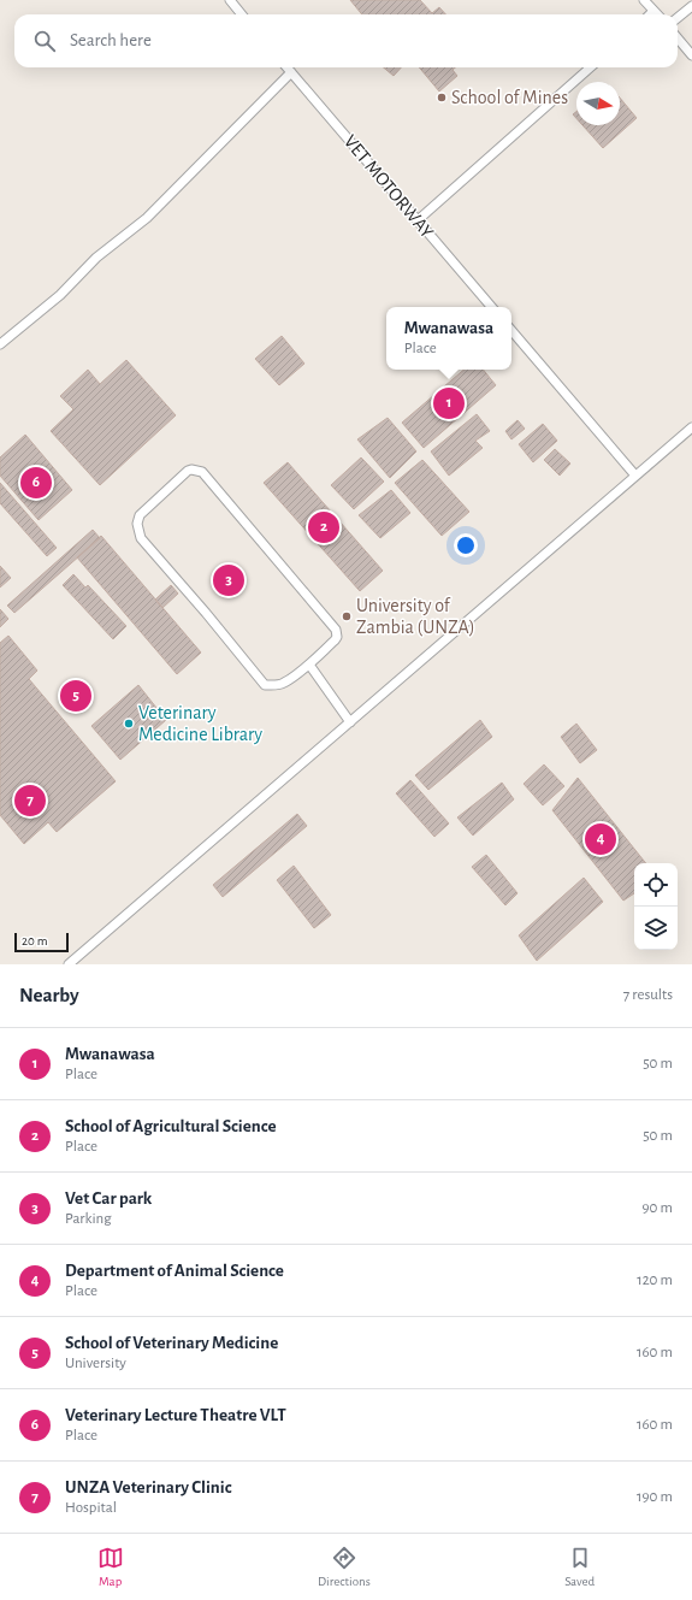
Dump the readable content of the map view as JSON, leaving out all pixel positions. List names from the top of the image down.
{
  "streets": {
    "lane": ["VET MOTORWAY"]
  },
  "places": ["School of Mines", "University of Zambia (UNZA)", "Veterinary Medicine Library"],
  "scale_bar": "20 m",
  "north": "right",
  "page": {
    "search": "Search here",
    "popup": ["Mwanawasa", "Place"],
    "pins": [
      "1",
      "6",
      "2",
      "3",
      "5",
      "7",
      "4"
    ],
    "scale": "20 m",
    "heading": ["Nearby", "7 results"],
    "list": [
      {
        "mark": "1",
        "name": "Mwanawasa",
        "note": "Place",
        "value": "50 m"
      },
      {
        "mark": "2",
        "name": "School of Agricultural Science",
        "note": "Place",
        "value": "50 m"
      },
      {
        "mark": "3",
        "name": "Vet Car park",
        "note": "Parking",
        "value": "90 m"
      },
      {
        "mark": "4",
        "name": "Department of Animal Science",
        "note": "Place",
        "value": "120 m"
      },
      {
        "mark": "5",
        "name": "School of Veterinary Medicine",
        "note": "University",
        "value": "160 m"
      },
      {
        "mark": "6",
        "name": "Veterinary Lecture Theatre VLT",
        "note": "Place",
        "value": "160 m"
      },
      {
        "mark": "7",
        "name": "UNZA Veterinary Clinic",
        "note": "Hospital",
        "value": "190 m"
      }
    ],
    "nav": ["Map", "Directions", "Saved"]
  }
}
